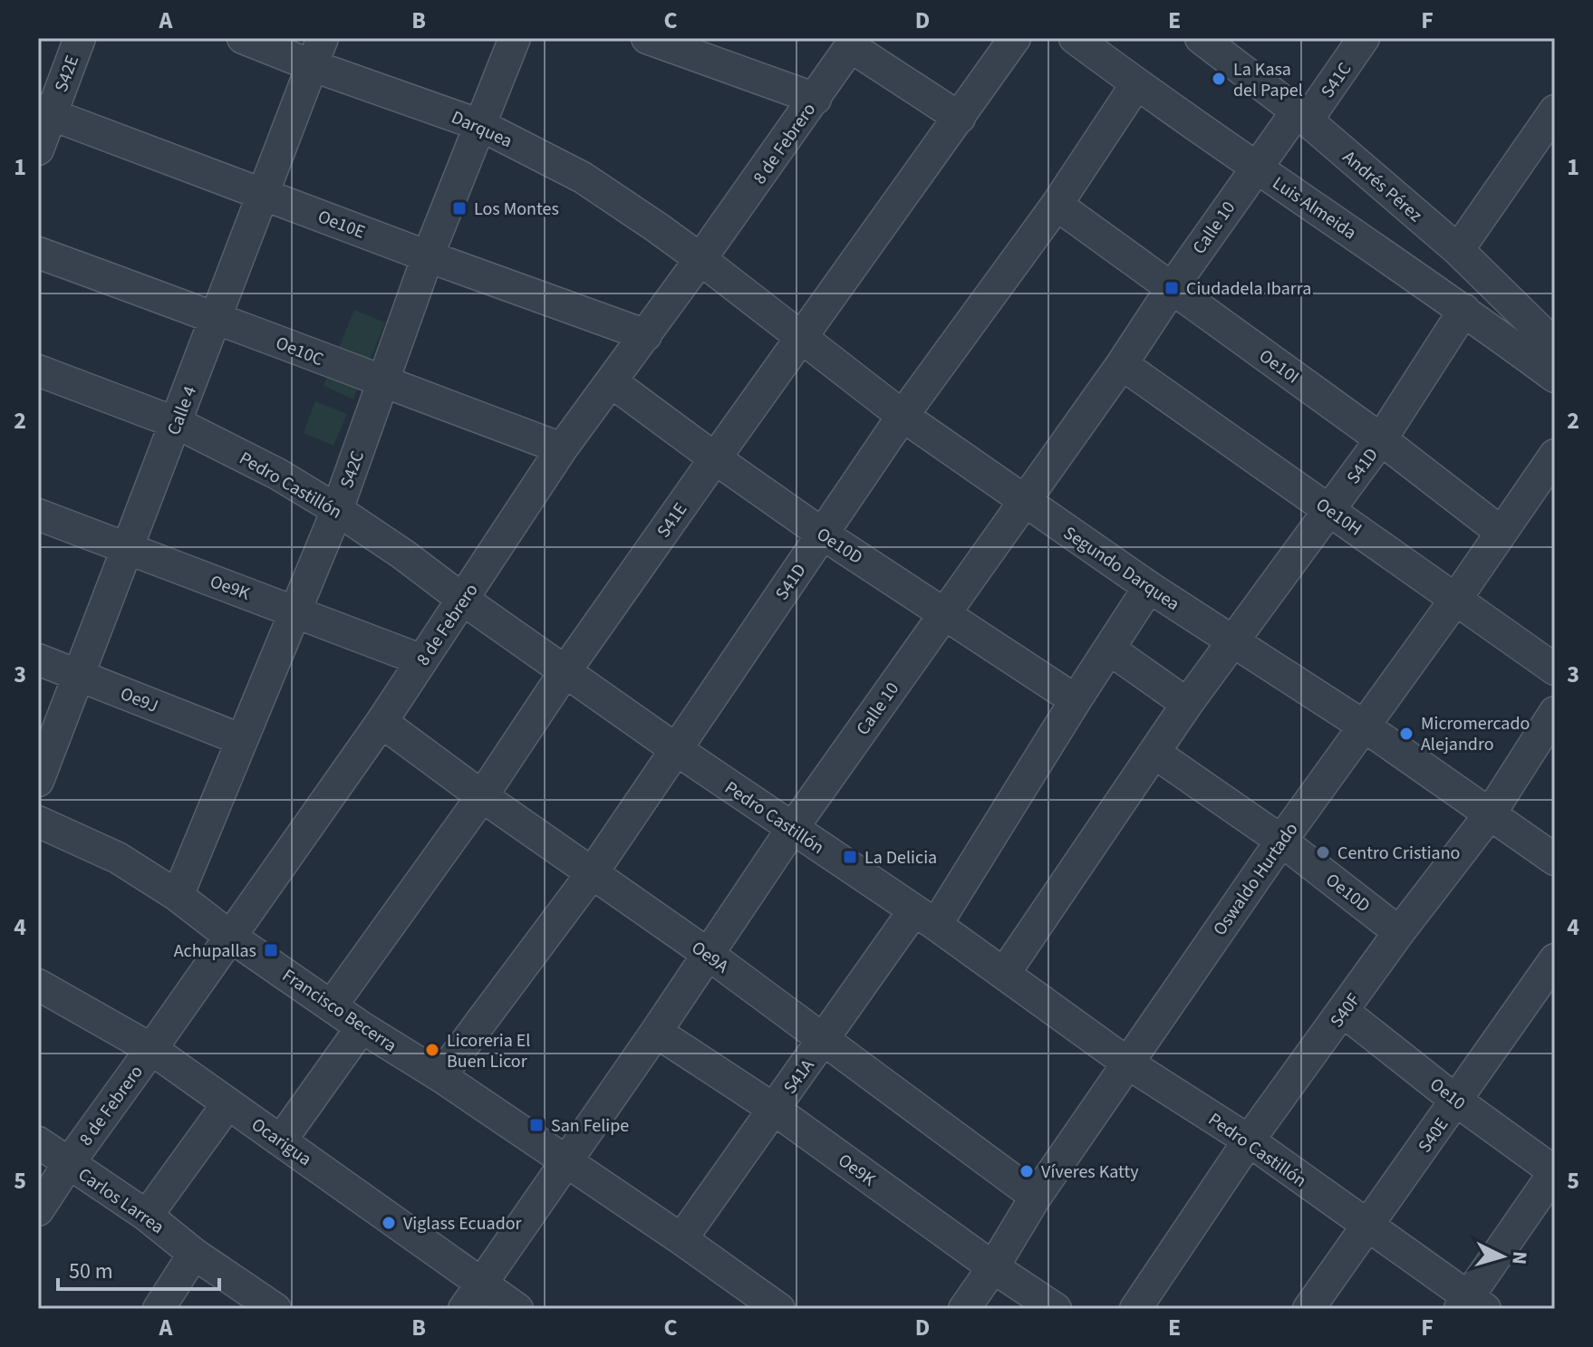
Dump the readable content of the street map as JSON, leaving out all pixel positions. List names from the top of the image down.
{
  "streets": {
    "street": [
      "S42E",
      "S41C",
      "Darquea",
      "8 de Febrero",
      "Andrés Pérez",
      "Luis Almeida",
      "Oe10E",
      "Calle 10",
      "Oe10C",
      "Oe10I",
      "Calle 4",
      "S41D",
      "S42C",
      "Pedro Castillón",
      "Oe10H",
      "S41E",
      "Oe10D",
      "Segundo Darquea",
      "Oe9K",
      "Oe9J",
      "Oswaldo Hurtado",
      "Oe9A",
      "Francisco Becerra",
      "S40F",
      "S41A",
      "Oe10",
      "S40E",
      "Ocarigua",
      "Carlos Larrea"
    ]
  },
  "crossings": [
    ["S42E", "Oe10E"],
    ["S41C", "Andrés Pérez"],
    ["S41C", "Calle 10"],
    ["Darquea", "8 de Febrero"],
    ["Darquea", "Calle 4"],
    ["Darquea", "S42C"],
    ["Darquea", "Segundo Darquea"],
    ["8 de Febrero", "Oe10E"],
    ["8 de Febrero", "Oe10C"],
    ["8 de Febrero", "Pedro Castillón"],
    ["8 de Febrero", "Oe10D"],
    ["8 de Febrero", "Segundo Darquea"],
    ["8 de Febrero", "Oe9K"],
    ["8 de Febrero", "Oe9A"],
    ["8 de Febrero", "Francisco Becerra"],
    ["8 de Febrero", "Ocarigua"],
    ["8 de Febrero", "Carlos Larrea"],
    ["Andrés Pérez", "Calle 10"],
    ["Luis Almeida", "Calle 10"],
    ["Luis Almeida", "S41D"],
    ["Oe10E", "Calle 4"],
    ["Oe10E", "S42C"],
    ["Calle 10", "Oe10I"],
    ["Calle 10", "Pedro Castillón"],
    ["Calle 10", "Oe10H"],
    ["Calle 10", "Oe10D"],
    ["Calle 10", "Segundo Darquea"],
    ["Calle 10", "Oe9K"],
    ["Calle 10", "Oe9A"],
    ["Calle 10", "Francisco Becerra"],
    ["Calle 10", "Ocarigua"],
    ["Oe10C", "Calle 4"],
    ["Oe10C", "S42C"],
    ["Oe10I", "S41D"],
    ["Oe10I", "Oswaldo Hurtado"],
    ["Calle 4", "Pedro Castillón"],
    ["Calle 4", "Oe9K"],
    ["Calle 4", "Oe9J"],
    ["S41D", "Pedro Castillón"],
    ["S41D", "Oe10H"],
    ["S41D", "Oe10D"],
    ["S41D", "Segundo Darquea"],
    ["S41D", "Oe9A"],
    ["S41D", "Francisco Becerra"],
    ["S42C", "Pedro Castillón"],
    ["S42C", "Oe9K"],
    ["S42C", "Oe9J"],
    ["S42C", "Francisco Becerra"],
    ["Pedro Castillón", "S41E"],
    ["Pedro Castillón", "Oswaldo Hurtado"],
    ["Pedro Castillón", "S40F"],
    ["Pedro Castillón", "S41A"],
    ["Pedro Castillón", "S40E"],
    ["Oe10H", "Oswaldo Hurtado"],
    ["S41E", "Oe10D"],
    ["S41E", "Segundo Darquea"],
    ["S41E", "Oe9A"],
    ["S41E", "Francisco Becerra"],
    ["Oe10D", "Oswaldo Hurtado"],
    ["Oe10D", "S40F"],
    ["Oe10D", "S41A"],
    ["Segundo Darquea", "Oswaldo Hurtado"],
    ["Segundo Darquea", "S40F"],
    ["Segundo Darquea", "S41A"],
    ["Oe9K", "Oswaldo Hurtado"],
    ["Oe9K", "S41A"],
    ["Oswaldo Hurtado", "Oe9A"],
    ["Oe9A", "S41A"],
    ["Francisco Becerra", "S41A"],
    ["S40F", "Oe10"],
    ["Oe10", "S40E"]
  ],
  "places": {
    "other": [
      "La Kasa del Papel",
      "Micromercado Alejandro",
      "Centro Cristiano",
      "Licoreria El Buen Licor",
      "Víveres Katty",
      "Viglass Ecuador"
    ],
    "transit": [
      "Los Montes",
      "Ciudadela Ibarra",
      "La Delicia",
      "Achupallas",
      "San Felipe"
    ]
  },
  "scale_bar": "50 m",
  "north": "right",
  "grid": {
    "columns": [
      "A",
      "B",
      "C",
      "D",
      "E",
      "F"
    ],
    "rows": [
      "1",
      "2",
      "3",
      "4",
      "5"
    ]
  }
}
